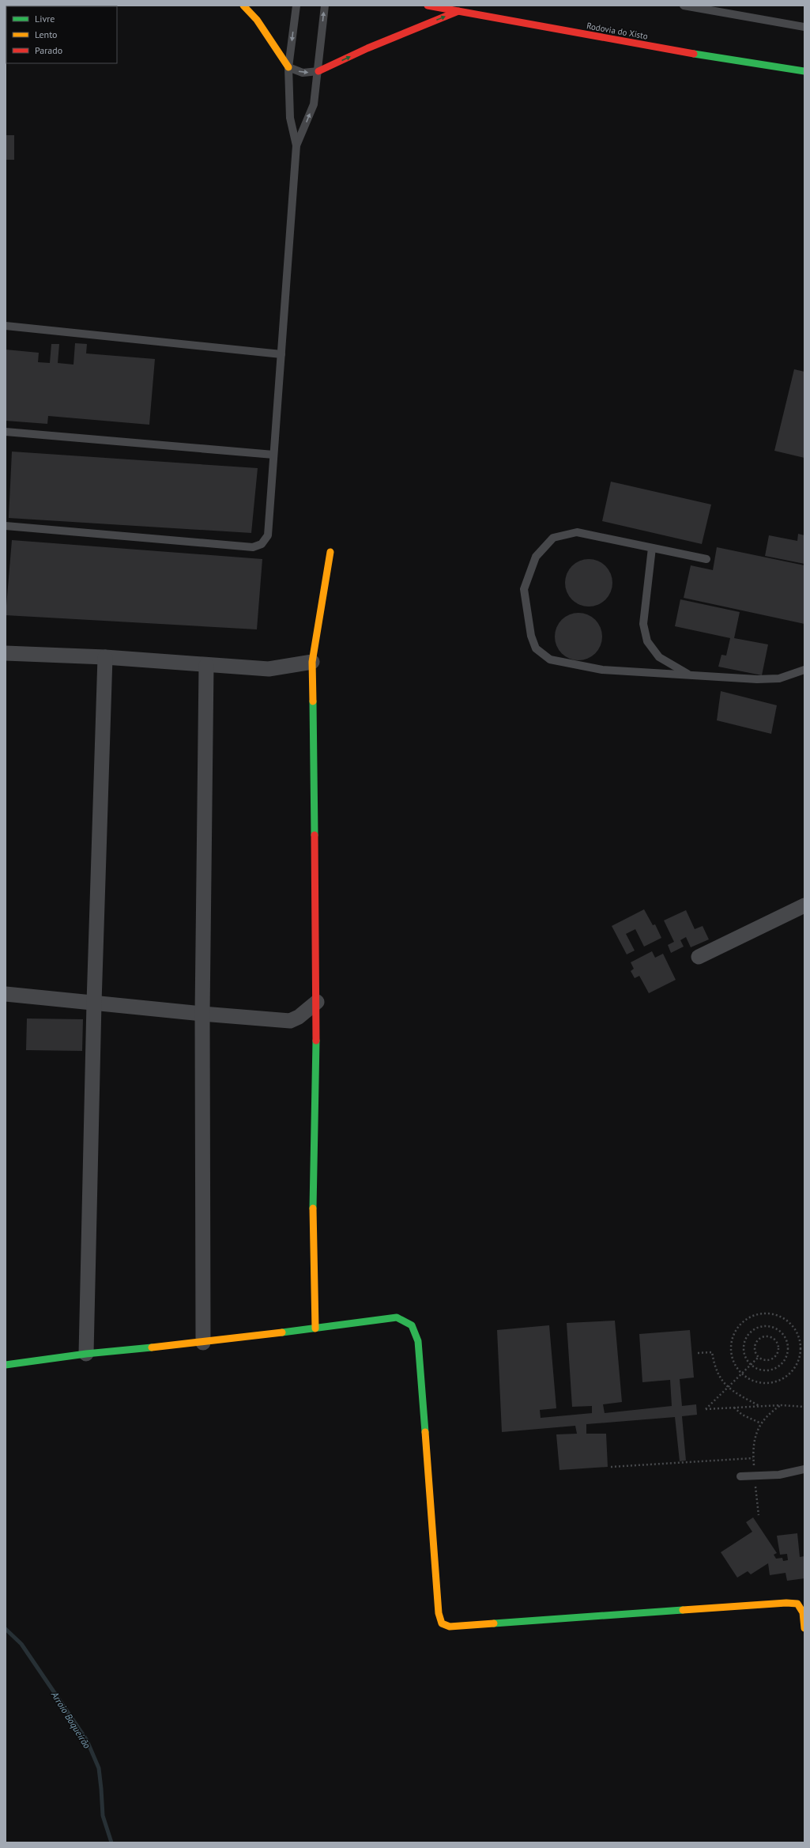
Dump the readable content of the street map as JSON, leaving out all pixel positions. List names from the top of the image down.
{
  "streets": {
    "main road": ["Rodovia do Xisto"]
  },
  "water": ["Arroio Boqueirão"],
  "legend": ["Livre", "Lento", "Parado"]
}
